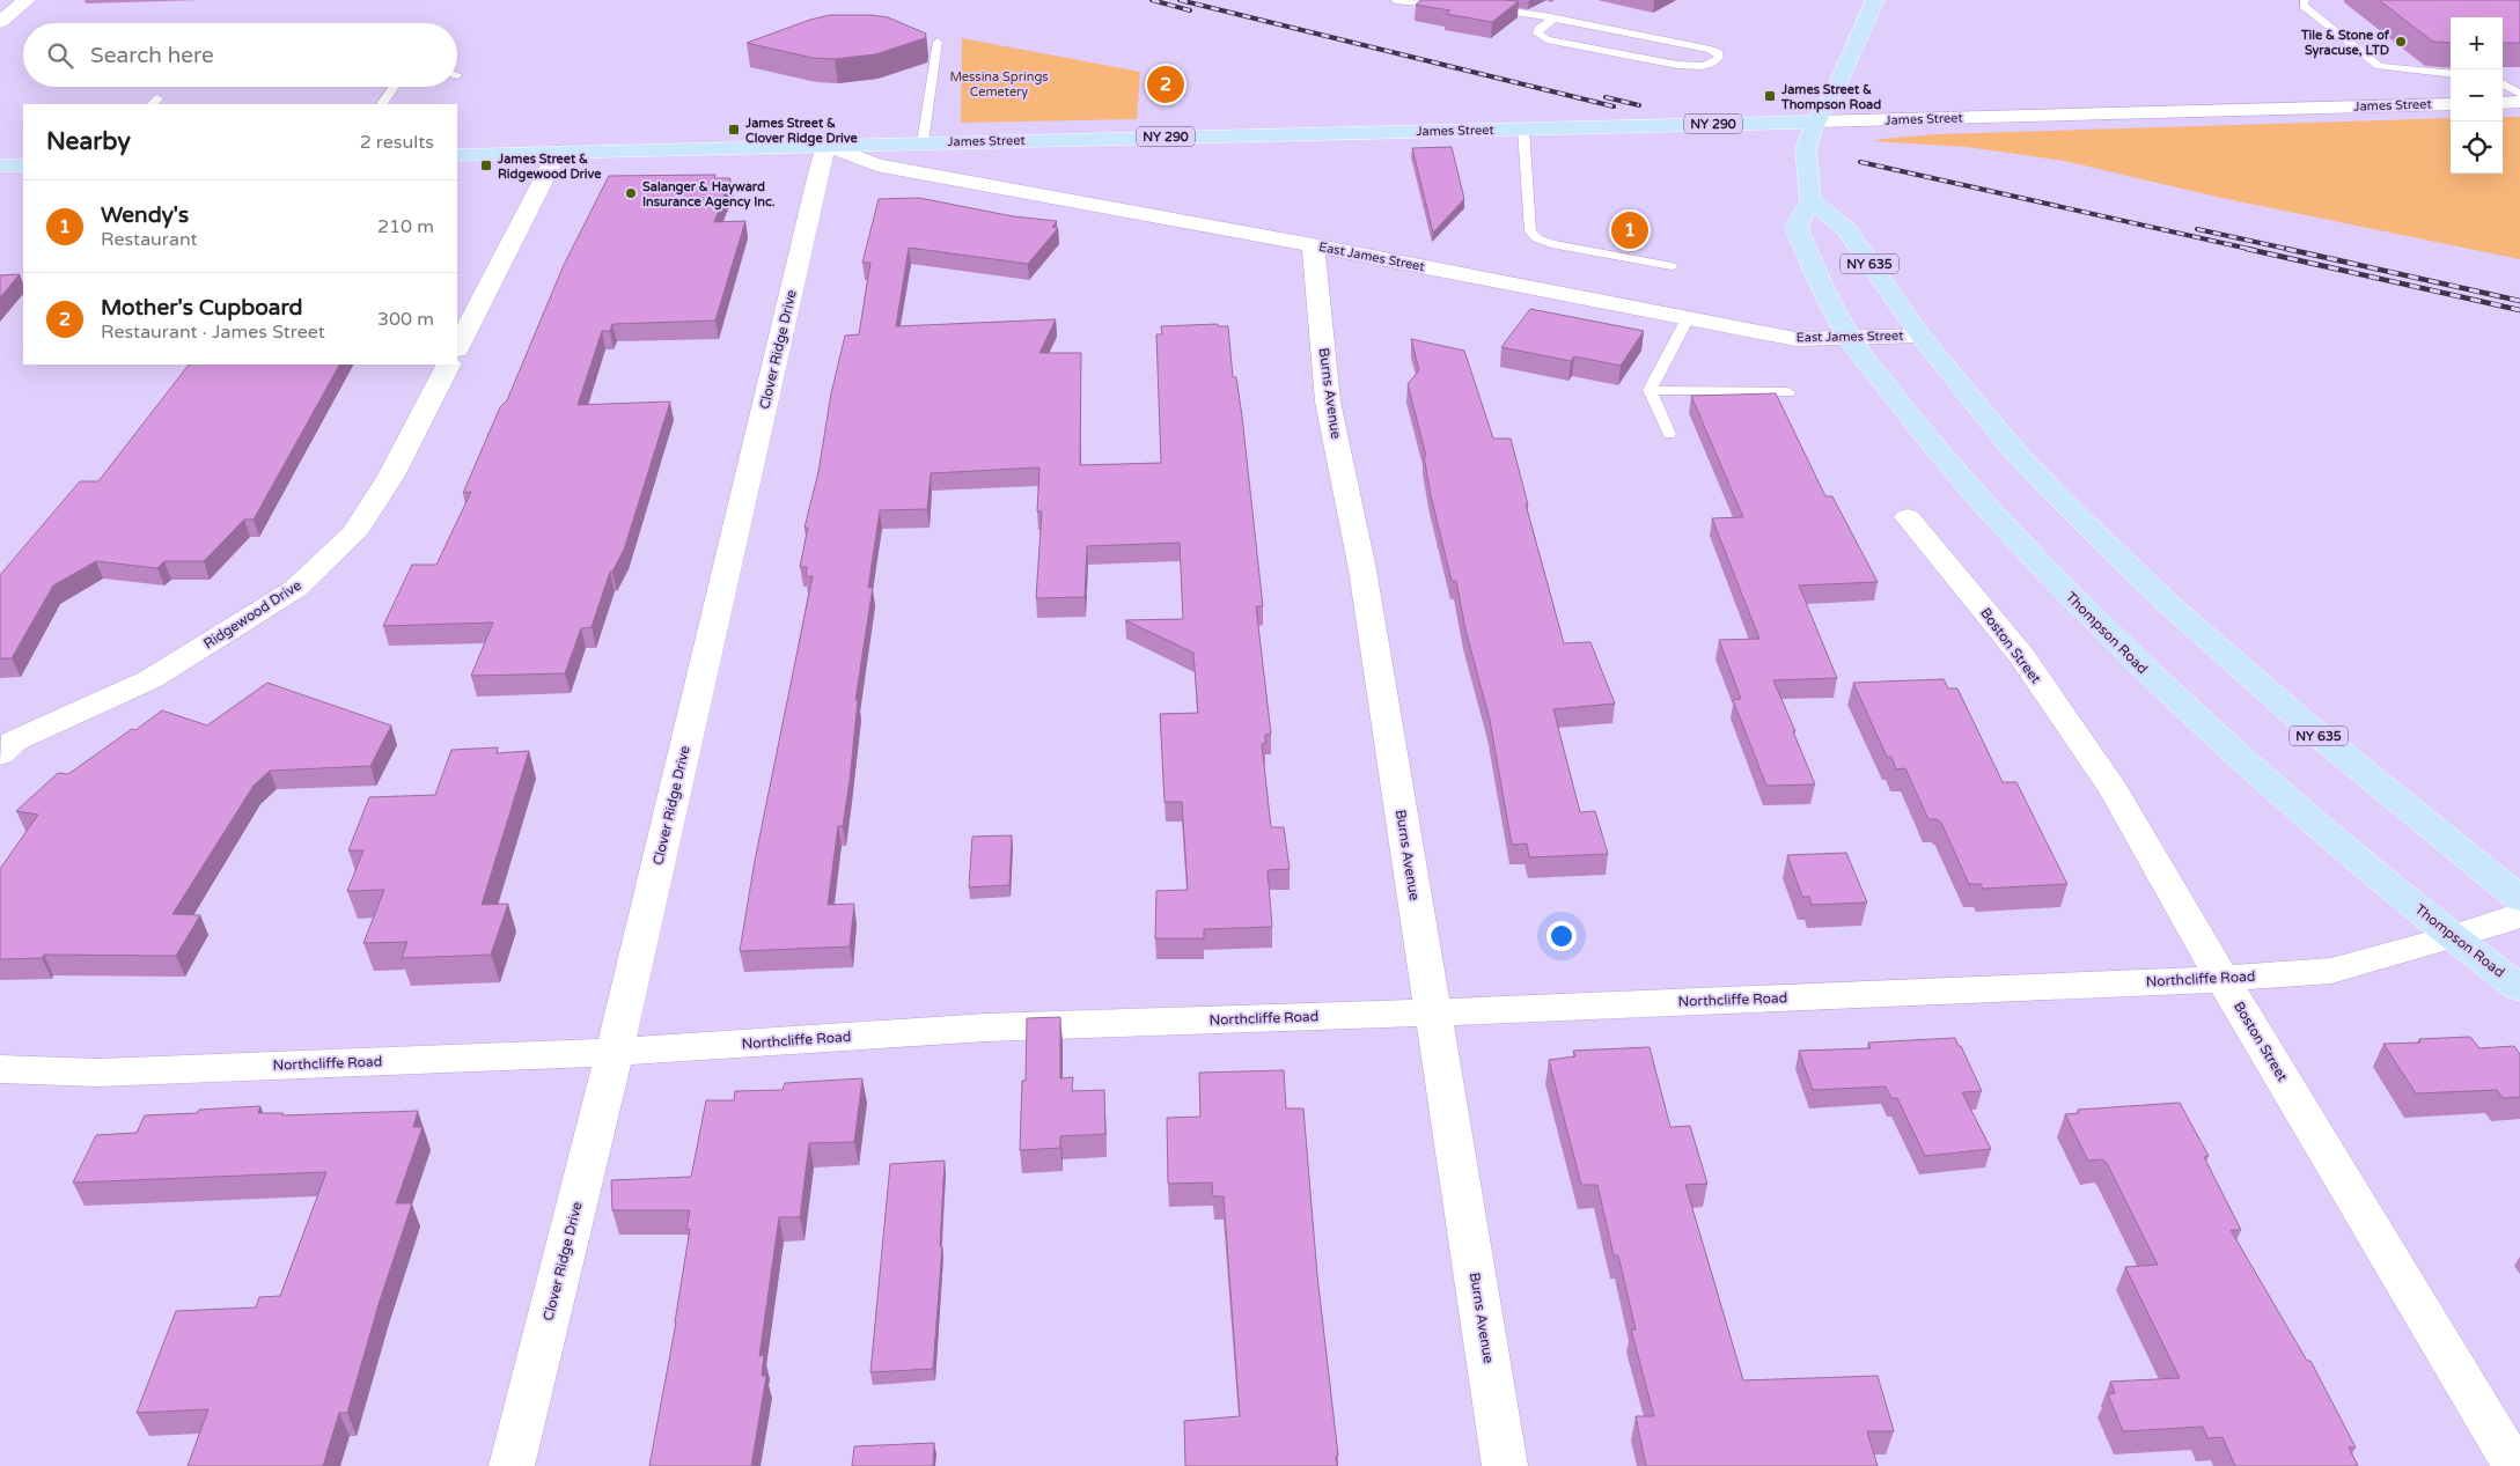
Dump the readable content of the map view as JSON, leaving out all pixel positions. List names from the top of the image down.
{
  "streets": {
    "main road": [
      "James Street",
      "NY 290",
      "NY 635",
      "Thompson Road"
    ],
    "street": [
      "East James Street",
      "Clover Ridge Drive",
      "Burns Avenue",
      "Ridgewood Drive",
      "Boston Street",
      "Northcliffe Road"
    ]
  },
  "crossings": [
    ["James Street", "East James Street"],
    ["James Street", "Clover Ridge Drive"],
    ["East James Street", "NY 635"],
    ["East James Street", "Clover Ridge Drive"],
    ["East James Street", "Burns Avenue"],
    ["East James Street", "Thompson Road"],
    ["NY 635", "Thompson Road"],
    ["Clover Ridge Drive", "Northcliffe Road"],
    ["Burns Avenue", "Northcliffe Road"],
    ["Thompson Road", "Northcliffe Road"],
    ["Boston Street", "Northcliffe Road"]
  ],
  "parks": ["Messina Springs Cemetery"],
  "places": {
    "other": ["Tile & Stone of Syracuse, LTD", "Salanger & Hayward Insurance Agency Inc."],
    "transit": ["James Street & Thompson Road", "James Street & Clover Ridge Drive", "James Street & Ridgewood Drive"]
  },
  "page": {
    "map_buttons": ["+", "−"],
    "search": "Search here",
    "pins": ["2", "1"],
    "heading": ["Nearby", "2 results"],
    "list": [
      {
        "mark": "1",
        "name": "Wendy's",
        "note": "Restaurant",
        "value": "210 m"
      },
      {
        "mark": "2",
        "name": "Mother's Cupboard",
        "note": "Restaurant · James Street",
        "value": "300 m"
      }
    ]
  }
}
